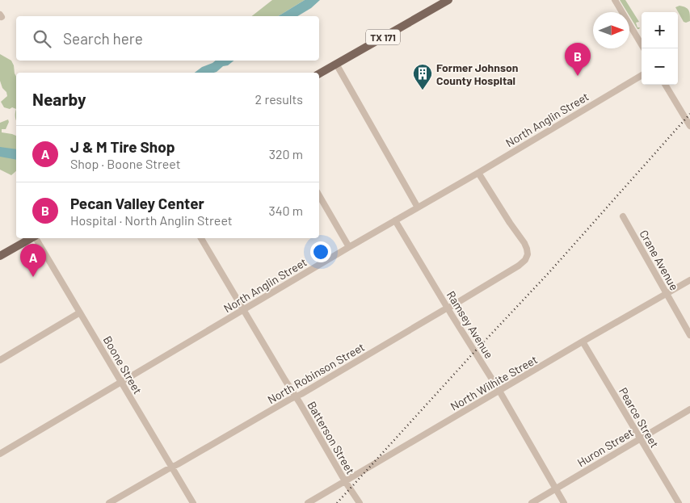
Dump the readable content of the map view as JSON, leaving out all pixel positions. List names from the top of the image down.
{
  "streets": {
    "main road": ["TX 171"],
    "street": [
      "North Anglin Street",
      "Crane Avenue",
      "Ramsey Avenue",
      "Boone Street",
      "North Robinson Street",
      "North Wilhite Street",
      "Pearce Street",
      "Batterson Street",
      "Huron Street"
    ]
  },
  "crossings": [
    ["North Anglin Street", "Ramsey Avenue"],
    ["North Anglin Street", "Boone Street"],
    ["North Anglin Street", "North Robinson Street"],
    ["North Anglin Street", "Batterson Street"],
    ["Crane Avenue", "North Wilhite Street"],
    ["Ramsey Avenue", "North Robinson Street"],
    ["Ramsey Avenue", "North Wilhite Street"],
    ["Ramsey Avenue", "Huron Street"],
    ["Boone Street", "North Robinson Street"],
    ["North Robinson Street", "Batterson Street"],
    ["North Wilhite Street", "Pearce Street"],
    ["North Wilhite Street", "Batterson Street"],
    ["Pearce Street", "Huron Street"]
  ],
  "places": {
    "building": ["Former Johnson County Hospital"]
  },
  "north": "right",
  "page": {
    "map_buttons": ["+", "−"],
    "search": "Search here",
    "pins": ["B", "A"],
    "heading": ["Nearby", "2 results"],
    "list": [
      {
        "mark": "A",
        "name": "J & M Tire Shop",
        "note": "Shop · Boone Street",
        "value": "320 m"
      },
      {
        "mark": "B",
        "name": "Pecan Valley Center",
        "note": "Hospital · North Anglin Street",
        "value": "340 m"
      }
    ]
  }
}
